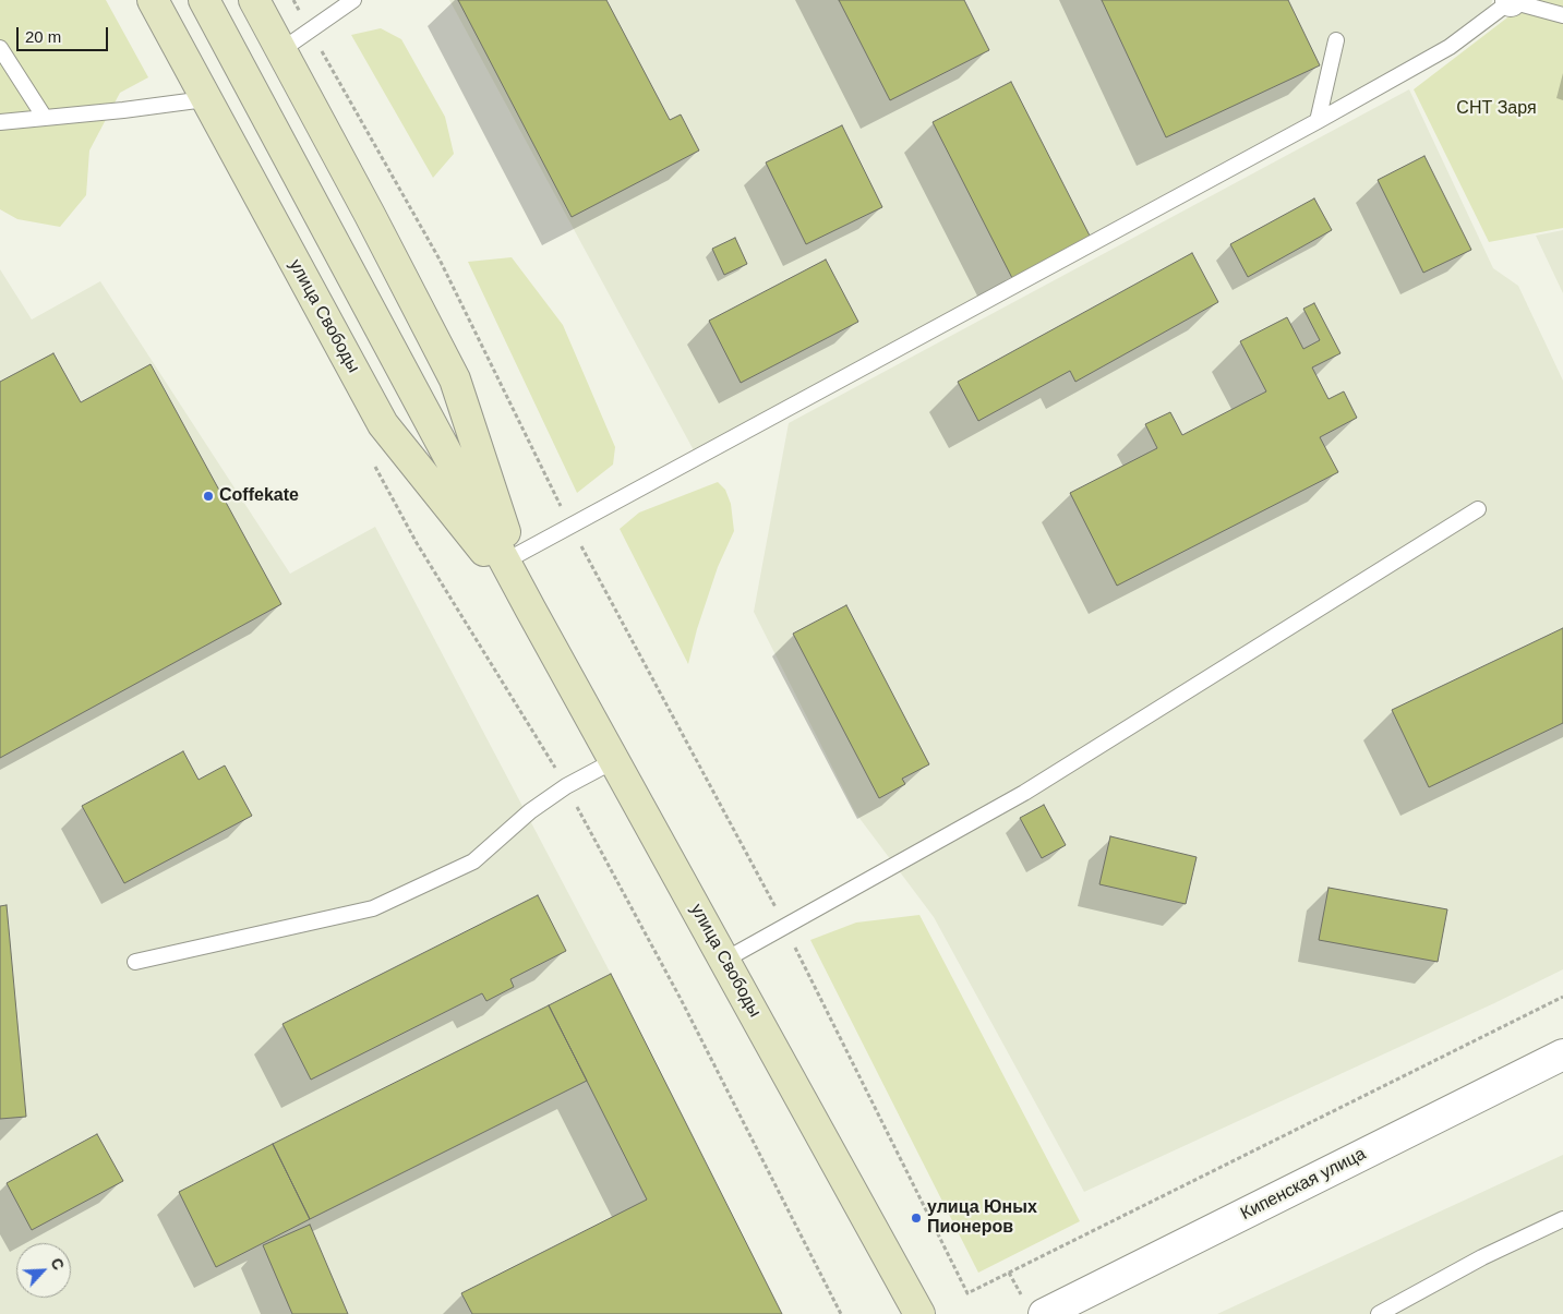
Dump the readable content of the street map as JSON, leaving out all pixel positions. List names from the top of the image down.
{
  "streets": {
    "main road": ["улица Свободы"],
    "street": ["Кипенская улица"]
  },
  "parks": ["СНТ Заря"],
  "places": ["Coffekate", "улица Юных Пионеров"],
  "scale_bar": "20 m",
  "north": "top right"
}
